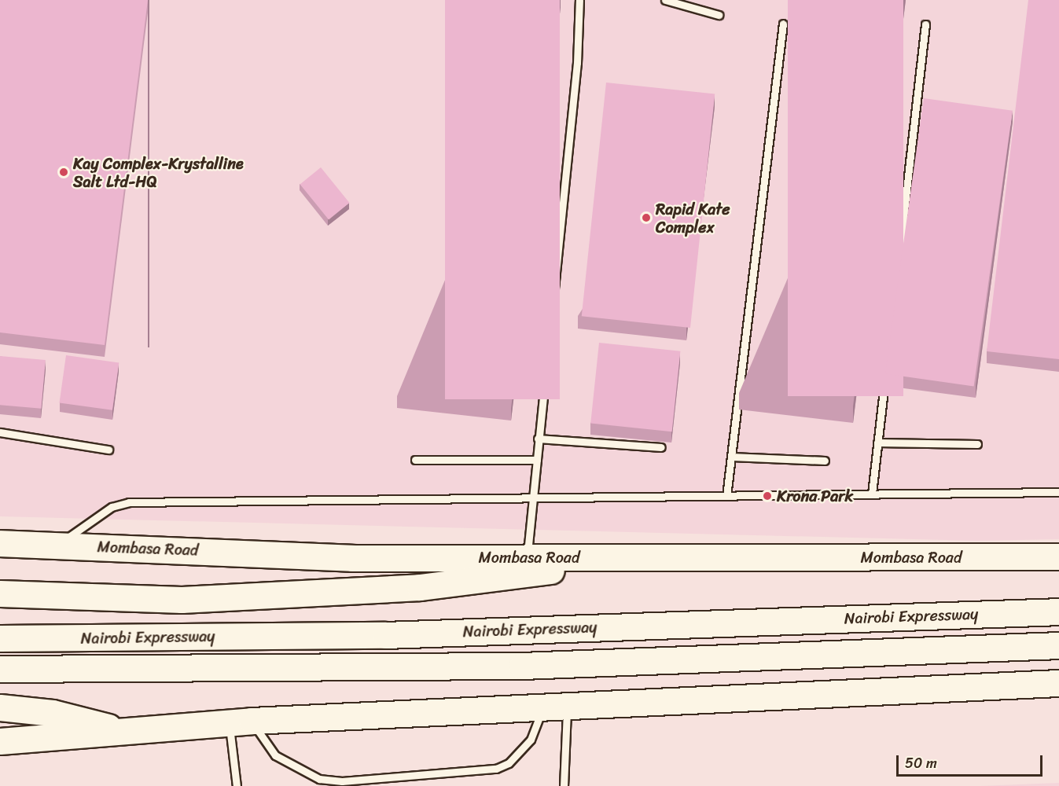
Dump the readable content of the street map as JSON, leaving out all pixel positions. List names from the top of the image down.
{
  "streets": {
    "highway": ["Mombasa Road", "Nairobi Expressway"]
  },
  "places": ["Kay Complex-Krystalline Salt Ltd-HQ", "Rapid Kate Complex", "Krona Park"],
  "scale_bar": "50 m"
}
